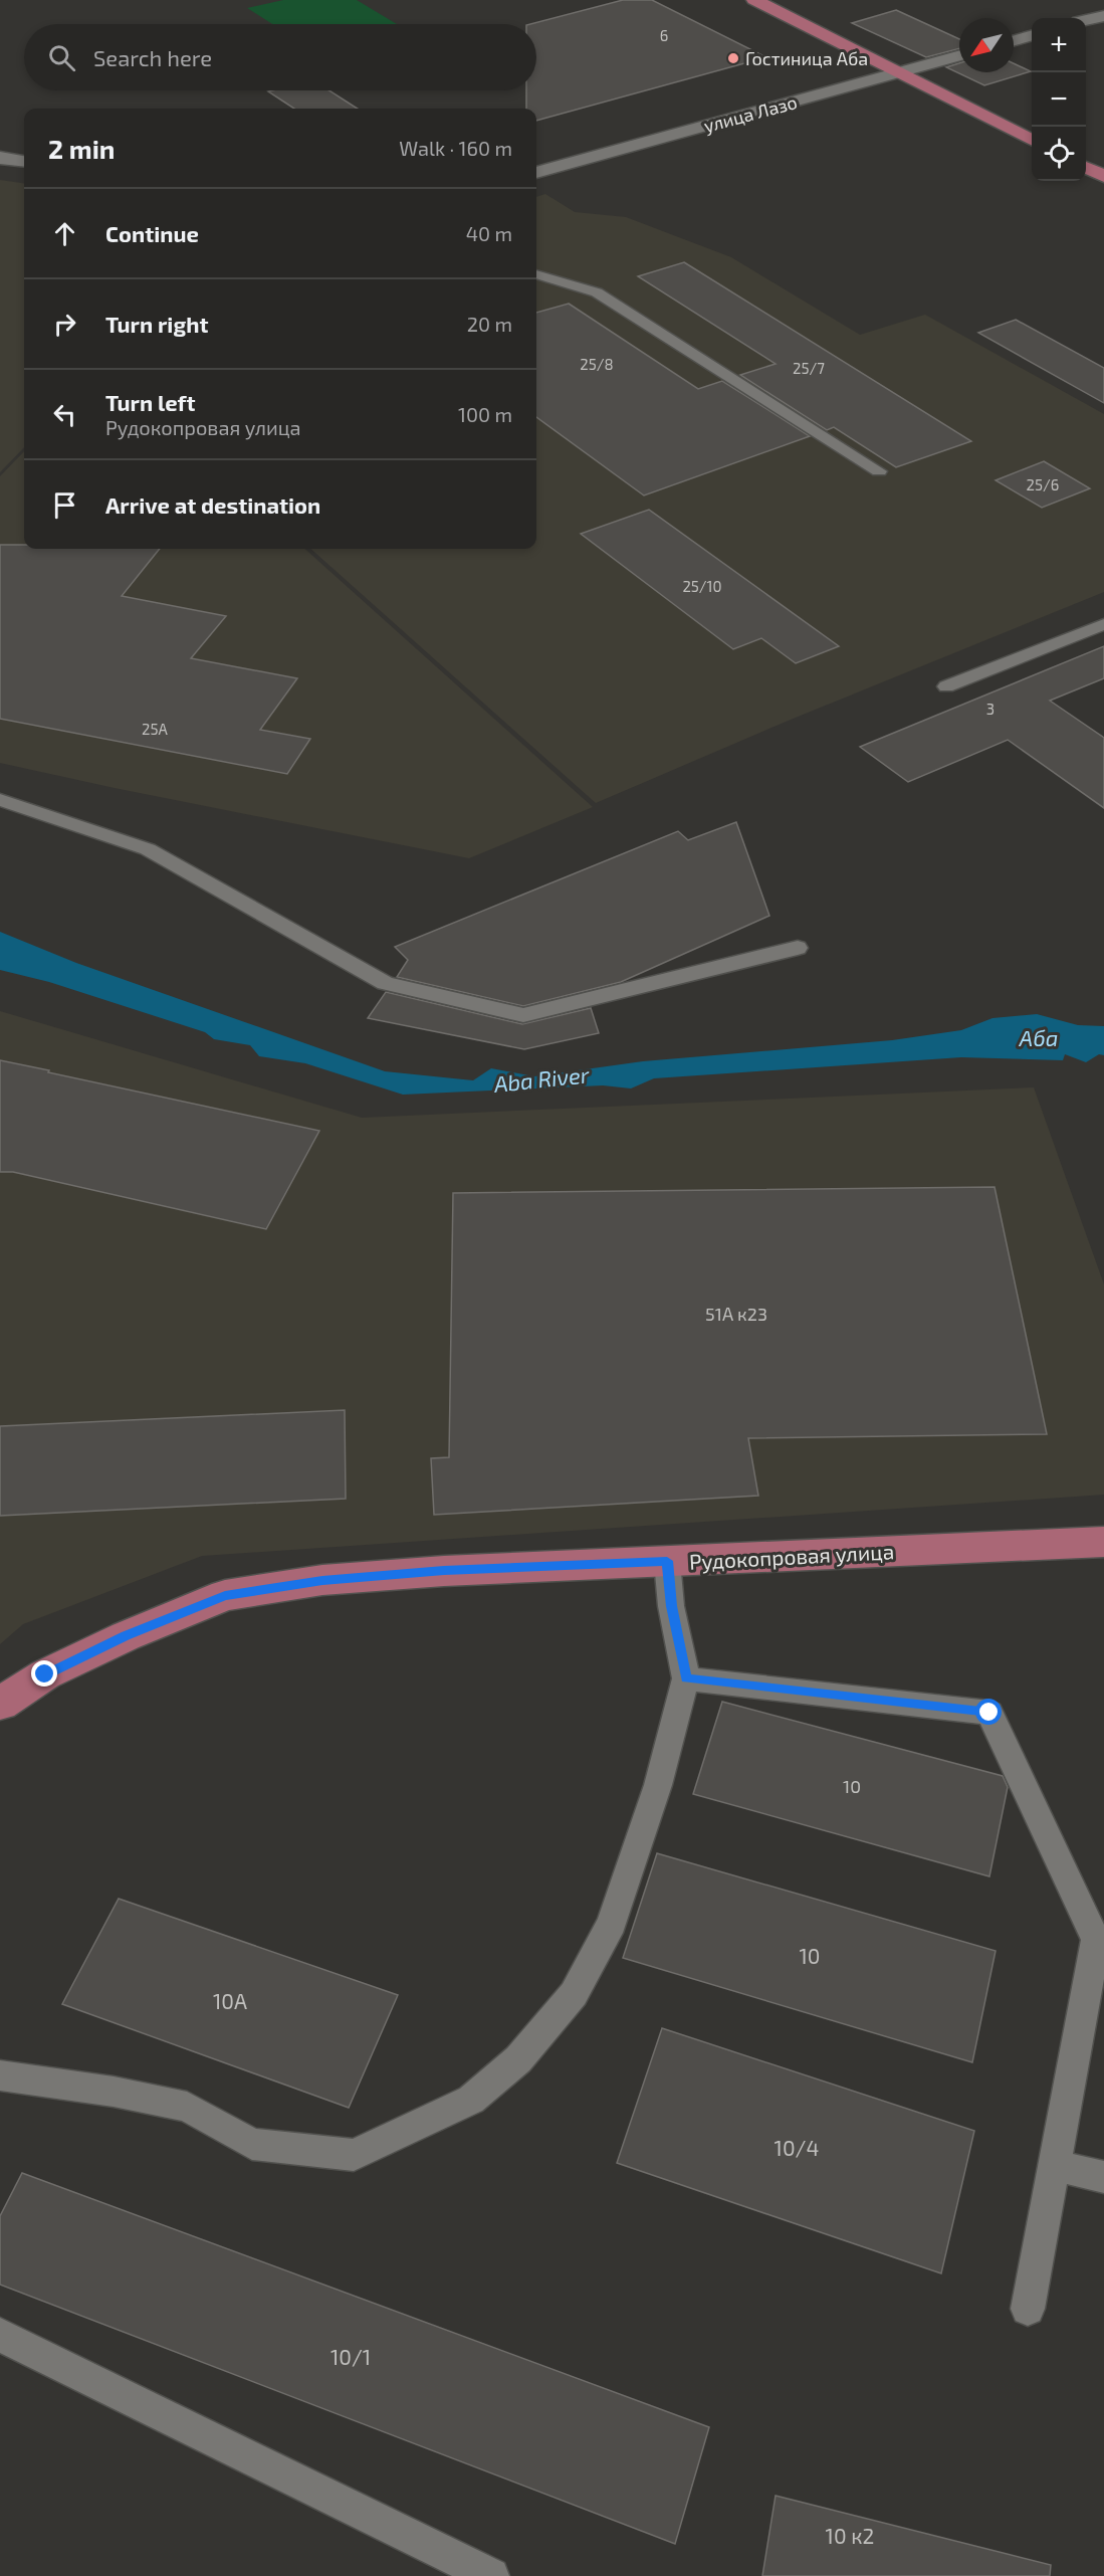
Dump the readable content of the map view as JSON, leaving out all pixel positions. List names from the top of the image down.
{
  "streets": {
    "main road": ["Рудокопровая улица"],
    "street": ["улица Лазо"]
  },
  "water": ["Аба", "Aba River"],
  "places": ["Гостиница Аба"],
  "house_numbers": [
    "6",
    "25/8",
    "25/7",
    "25/6",
    "25/10",
    "3",
    "25А",
    "51А к23",
    "10",
    "10",
    "10А",
    "10/4",
    "10/1",
    "10 к2"
  ],
  "north": "bottom left",
  "page": {
    "map_buttons": ["+", "−"],
    "search": "Search here",
    "heading": ["2 min", "Walk · 160 m"],
    "list": [
      ["Continue", "40 m"],
      ["Turn right", "20 m"],
      ["Turn left", "Рудокопровая улица", "100 m"],
      "Arrive at destination"
    ]
  }
}
